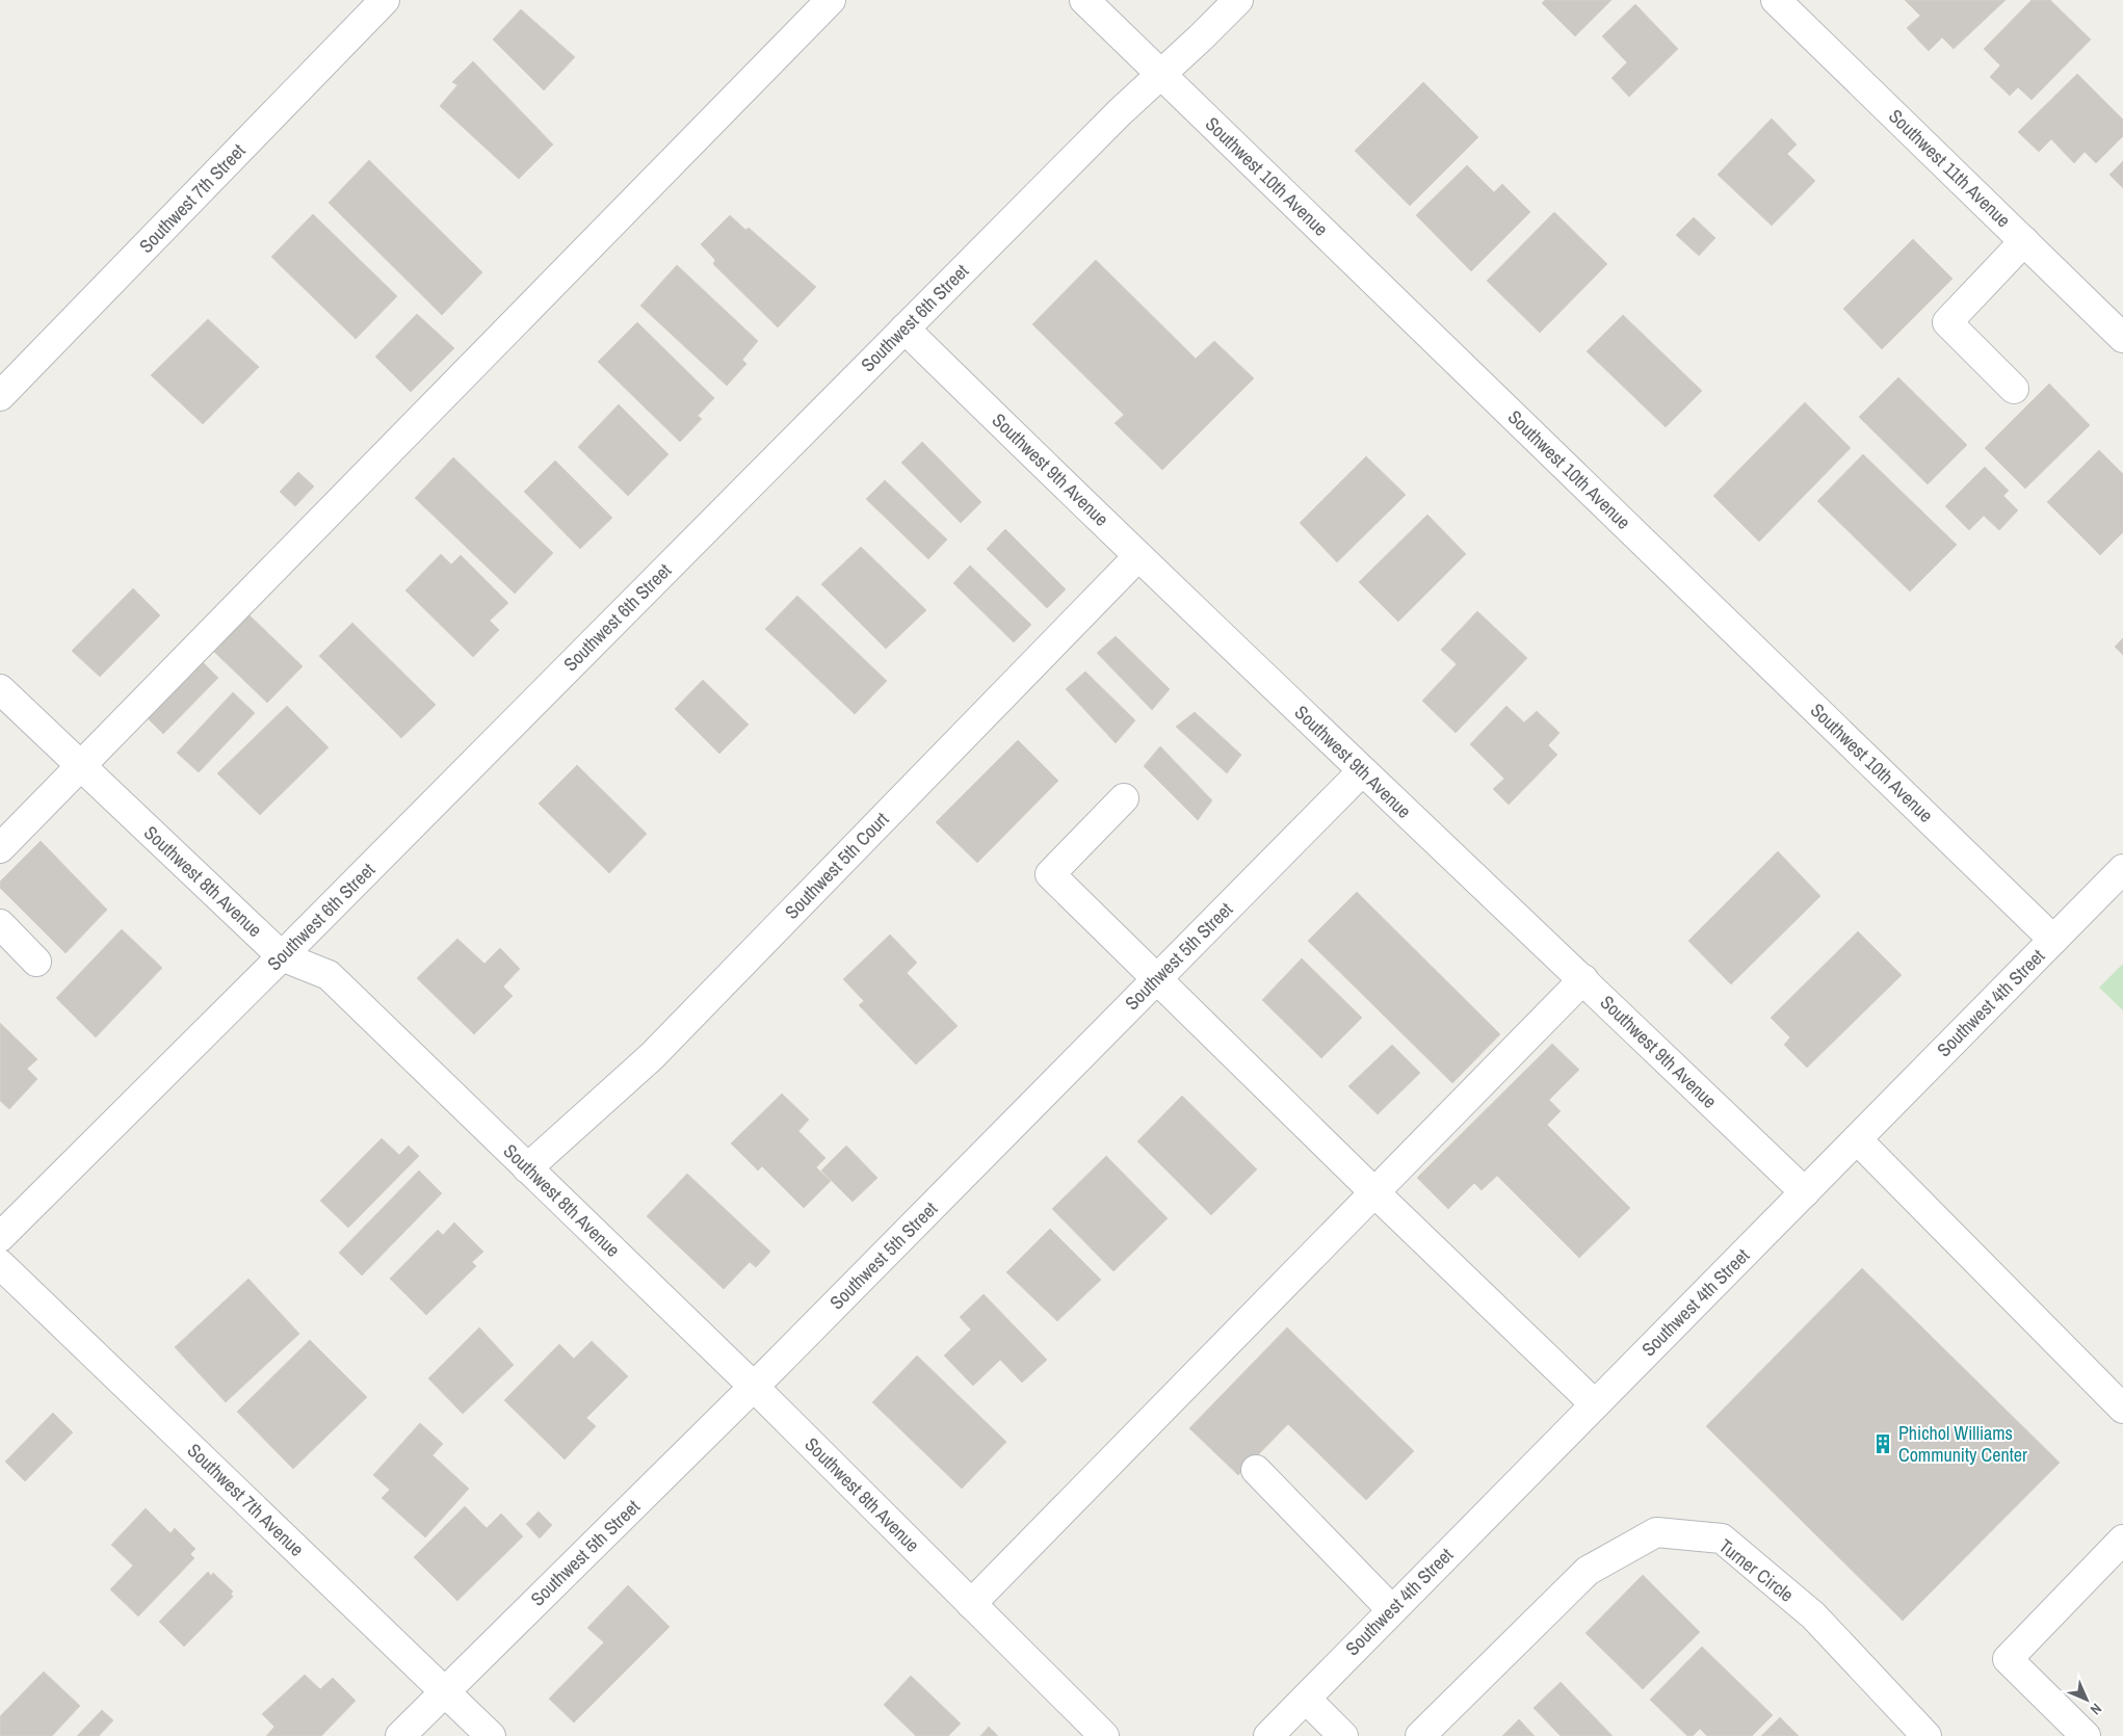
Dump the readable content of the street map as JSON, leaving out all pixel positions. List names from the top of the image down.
{
  "streets": {
    "street": [
      "Southwest 11th Avenue",
      "Southwest 10th Avenue",
      "Southwest 7th Street",
      "Southwest 6th Street",
      "Southwest 9th Avenue",
      "Southwest 5th Court",
      "Southwest 8th Avenue",
      "Southwest 5th Street",
      "Southwest 4th Street",
      "Southwest 7th Avenue",
      "Turner Circle"
    ]
  },
  "crossings": [
    ["Southwest 10th Avenue", "Southwest 6th Street"],
    ["Southwest 10th Avenue", "Southwest 4th Street"],
    ["Southwest 6th Street", "Southwest 9th Avenue"],
    ["Southwest 6th Street", "Southwest 8th Avenue"],
    ["Southwest 9th Avenue", "Southwest 5th Court"],
    ["Southwest 9th Avenue", "Southwest 5th Street"],
    ["Southwest 9th Avenue", "Southwest 4th Street"],
    ["Southwest 5th Court", "Southwest 8th Avenue"],
    ["Southwest 8th Avenue", "Southwest 5th Street"],
    ["Southwest 5th Street", "Southwest 7th Avenue"]
  ],
  "places": {
    "building": ["Phichol Williams Community Center"]
  },
  "north": "bottom right"
}
